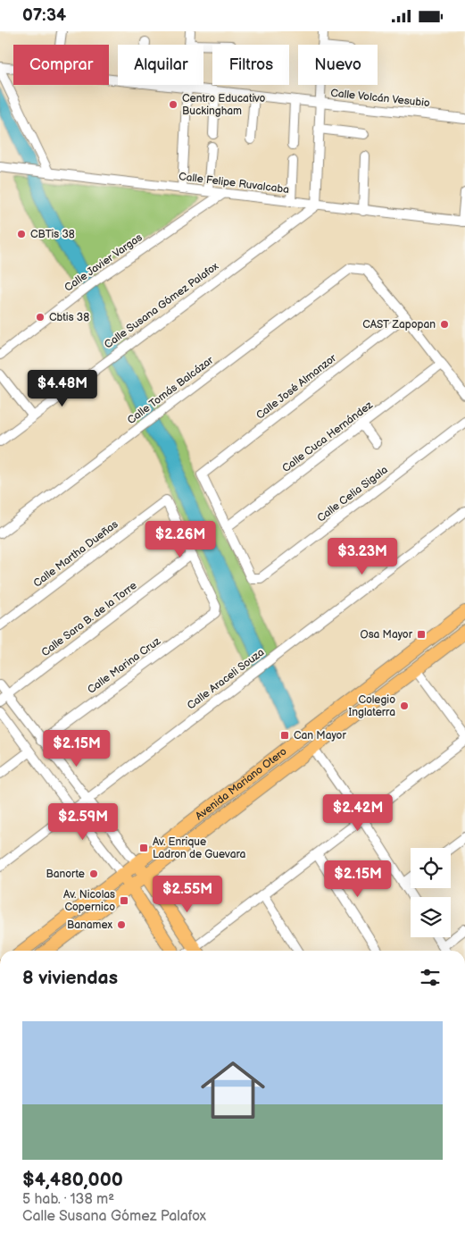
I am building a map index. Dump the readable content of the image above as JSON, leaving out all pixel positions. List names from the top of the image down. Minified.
{"streets":{"main road":["Avenida Mariano Otero"],"street":["Calle Volcán Vesubio","Calle Felipe Ruvalcaba","Calle Javier Vargas","Calle Susana Gómez Palafox","Calle José Almanzor","Calle Tomás Balcázar","Calle Cuca Hernández","Calle Celia Sigala","Calle Martha Dueñas","Calle Sara B. de la Torre","Calle Marina Cruz","Calle Araceli Souza"]},"crossings":[["Calle Felipe Ruvalcaba","Calle Javier Vargas"],["Calle Felipe Ruvalcaba","Calle Susana Gómez Palafox"],["Calle José Almanzor","Calle Tomás Balcázar"],["Calle José Almanzor","Calle Cuca Hernández"],["Calle José Almanzor","Calle Celia Sigala"],["Calle Cuca Hernández","Calle Celia Sigala"],["Calle Martha Dueñas","Calle Sara B. de la Torre"],["Calle Martha Dueñas","Calle Marina Cruz"],["Calle Sara B. de la Torre","Calle Marina Cruz"]],"places":{"other":["Centro Educativo Buckingham","CBTis 38","Cbtis 38","CAST Zapopan","Colegio Inglaterra","Banorte","Banamex"],"transit":["Osa Mayor","Can Mayor","Av. Enrique Ladron de Guevara","Av. Nicolas Copernico"]},"page":{"status":"07:34","chip":["Comprar","Alquilar","Filtros","Nuevo"],"price":["$4.48M","$2.26M","$3.23M","$2.15M","$2.42M","$2.59M","$2.15M","$2.55M"],"heading":"8 viviendas","list":[{"name":"$4,480,000","note":"5 hab. · 138 m² · Calle Susana Gómez Palafox"}]}}
